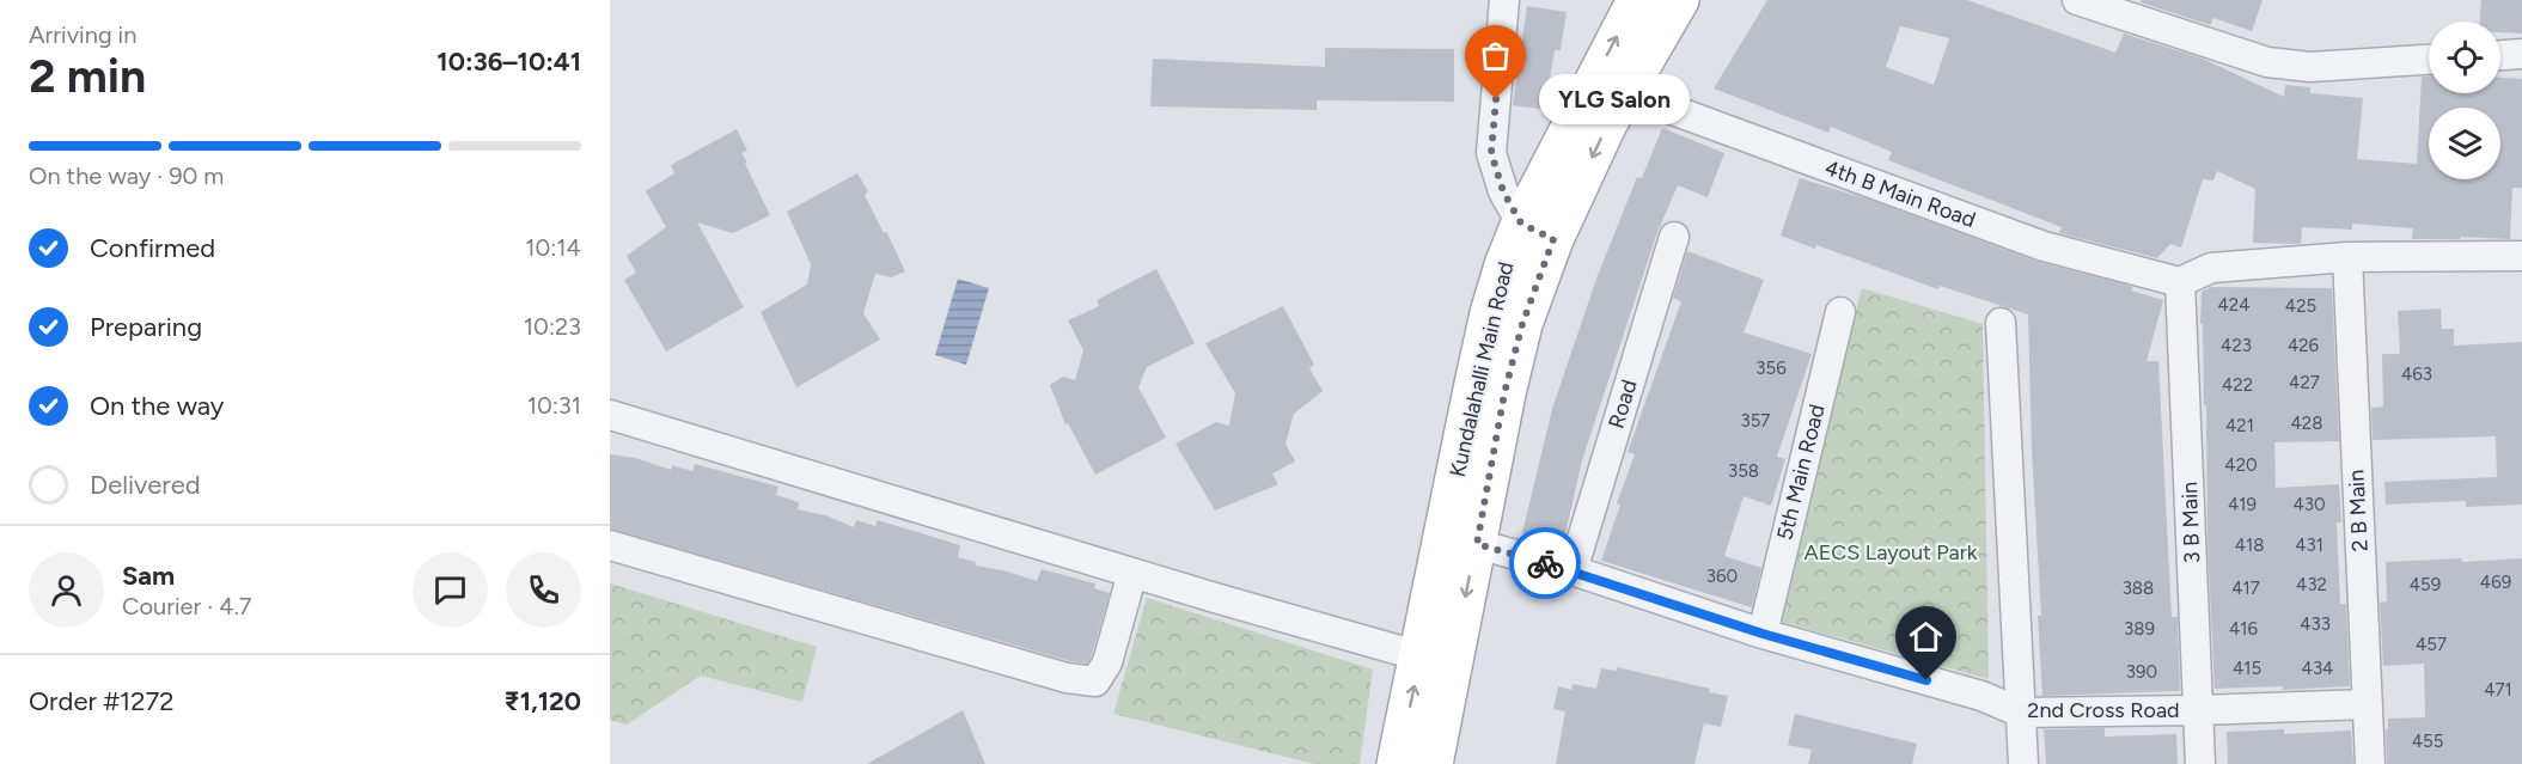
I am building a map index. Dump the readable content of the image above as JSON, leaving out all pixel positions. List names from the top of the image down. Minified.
{"streets":{"main road":["Kundalahalli Main Road"],"street":["4th B Main Road","Road","5th Main Road","2 B Main","3 B Main","2nd Cross Road"]},"crossings":[["4th B Main Road","Kundalahalli Main Road"],["4th B Main Road","3 B Main"],["Kundalahalli Main Road","2nd Cross Road"],["Road","2nd Cross Road"],["5th Main Road","2nd Cross Road"],["2 B Main","2nd Cross Road"],["3 B Main","2nd Cross Road"]],"parks":["AECS Layout Park"],"places":["YLG Salon"],"house_numbers":["424","425","423","426","356","463","427","422","357","428","421","420","358","419","430","418","431","360","469","432","459","388","417","433","389","416","457","415","434","390","471","455"],"page":{"heading":["2 min","Arriving in","10:36–10:41"],"panel":["Sam","Courier · 4.7","Order #1272","₹1,120"],"bubble":"YLG Salon","bar":"On the way · 90 m","list":[["Confirmed","10:14"],["Preparing","10:23"],["On the way","10:31"],"Delivered"]}}
